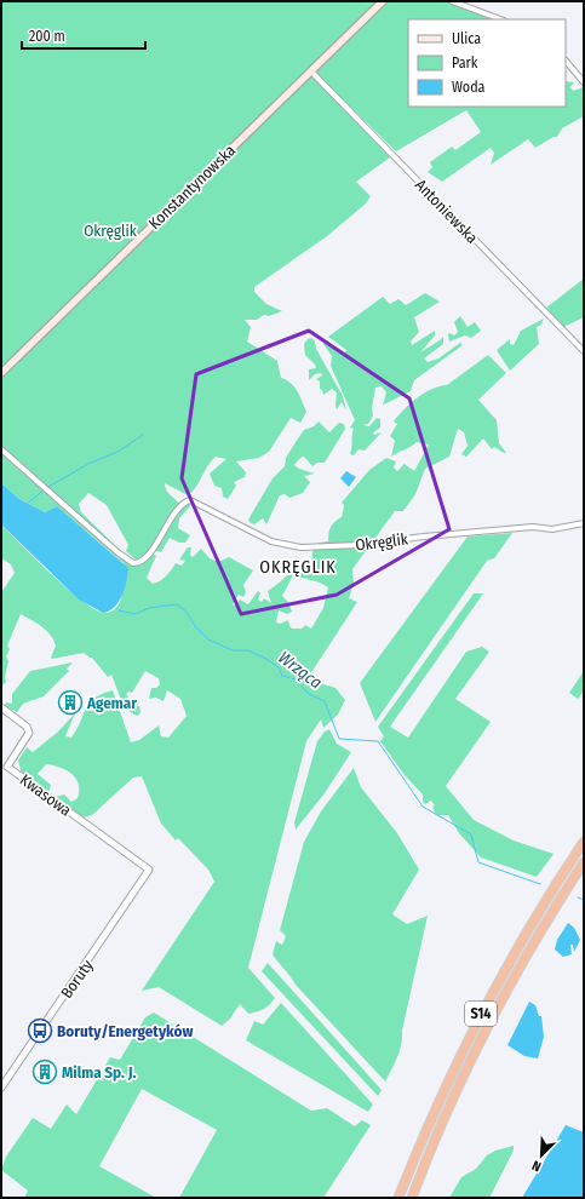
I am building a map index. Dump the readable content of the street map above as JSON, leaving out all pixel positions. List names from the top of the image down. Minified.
{"streets":{"highway":["S14"],"main road":["Konstantynowska"],"street":["Antoniewska","Okręglik","Kwasowa","Boruty"]},"crossings":[["Konstantynowska","Antoniewska"],["Kwasowa","Boruty"]],"districts":["OKRĘGLIK"],"water":["Wrząca"],"parks":["Okręglik"],"places":{"building":["Agemar","Milma Sp. J."],"bus stop":["Boruty/Energetyków"]},"legend":["Ulica","Park","Woda"],"scale_bar":"200 m","north":"bottom left"}
